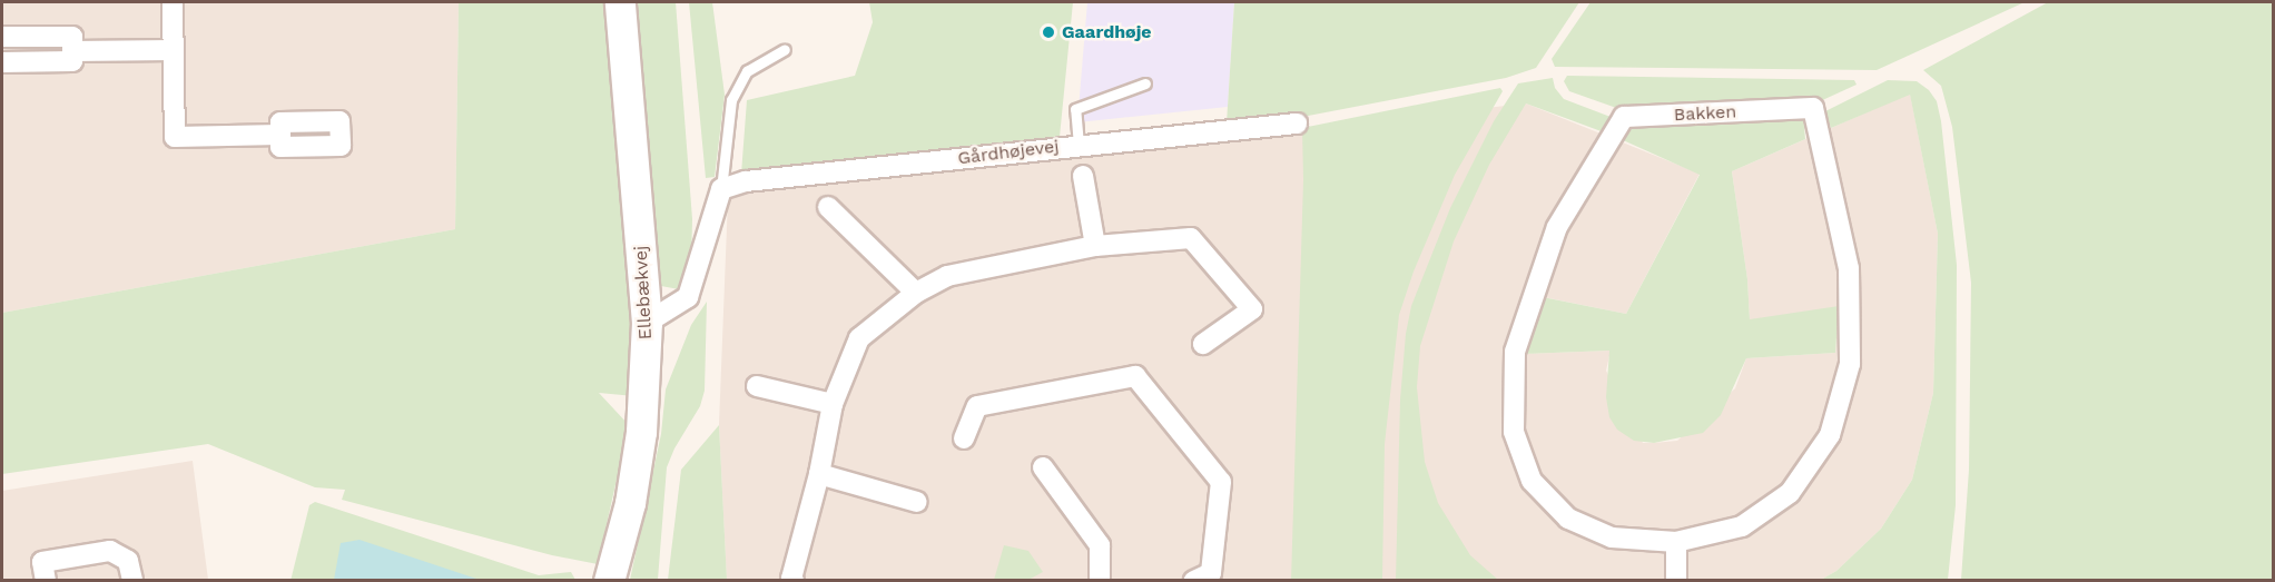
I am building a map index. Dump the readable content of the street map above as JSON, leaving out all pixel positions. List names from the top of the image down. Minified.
{"streets":{"street":["Bakken","Gårdhøjevej","Ellebækvej"]},"places":["Gaardhøje"]}
